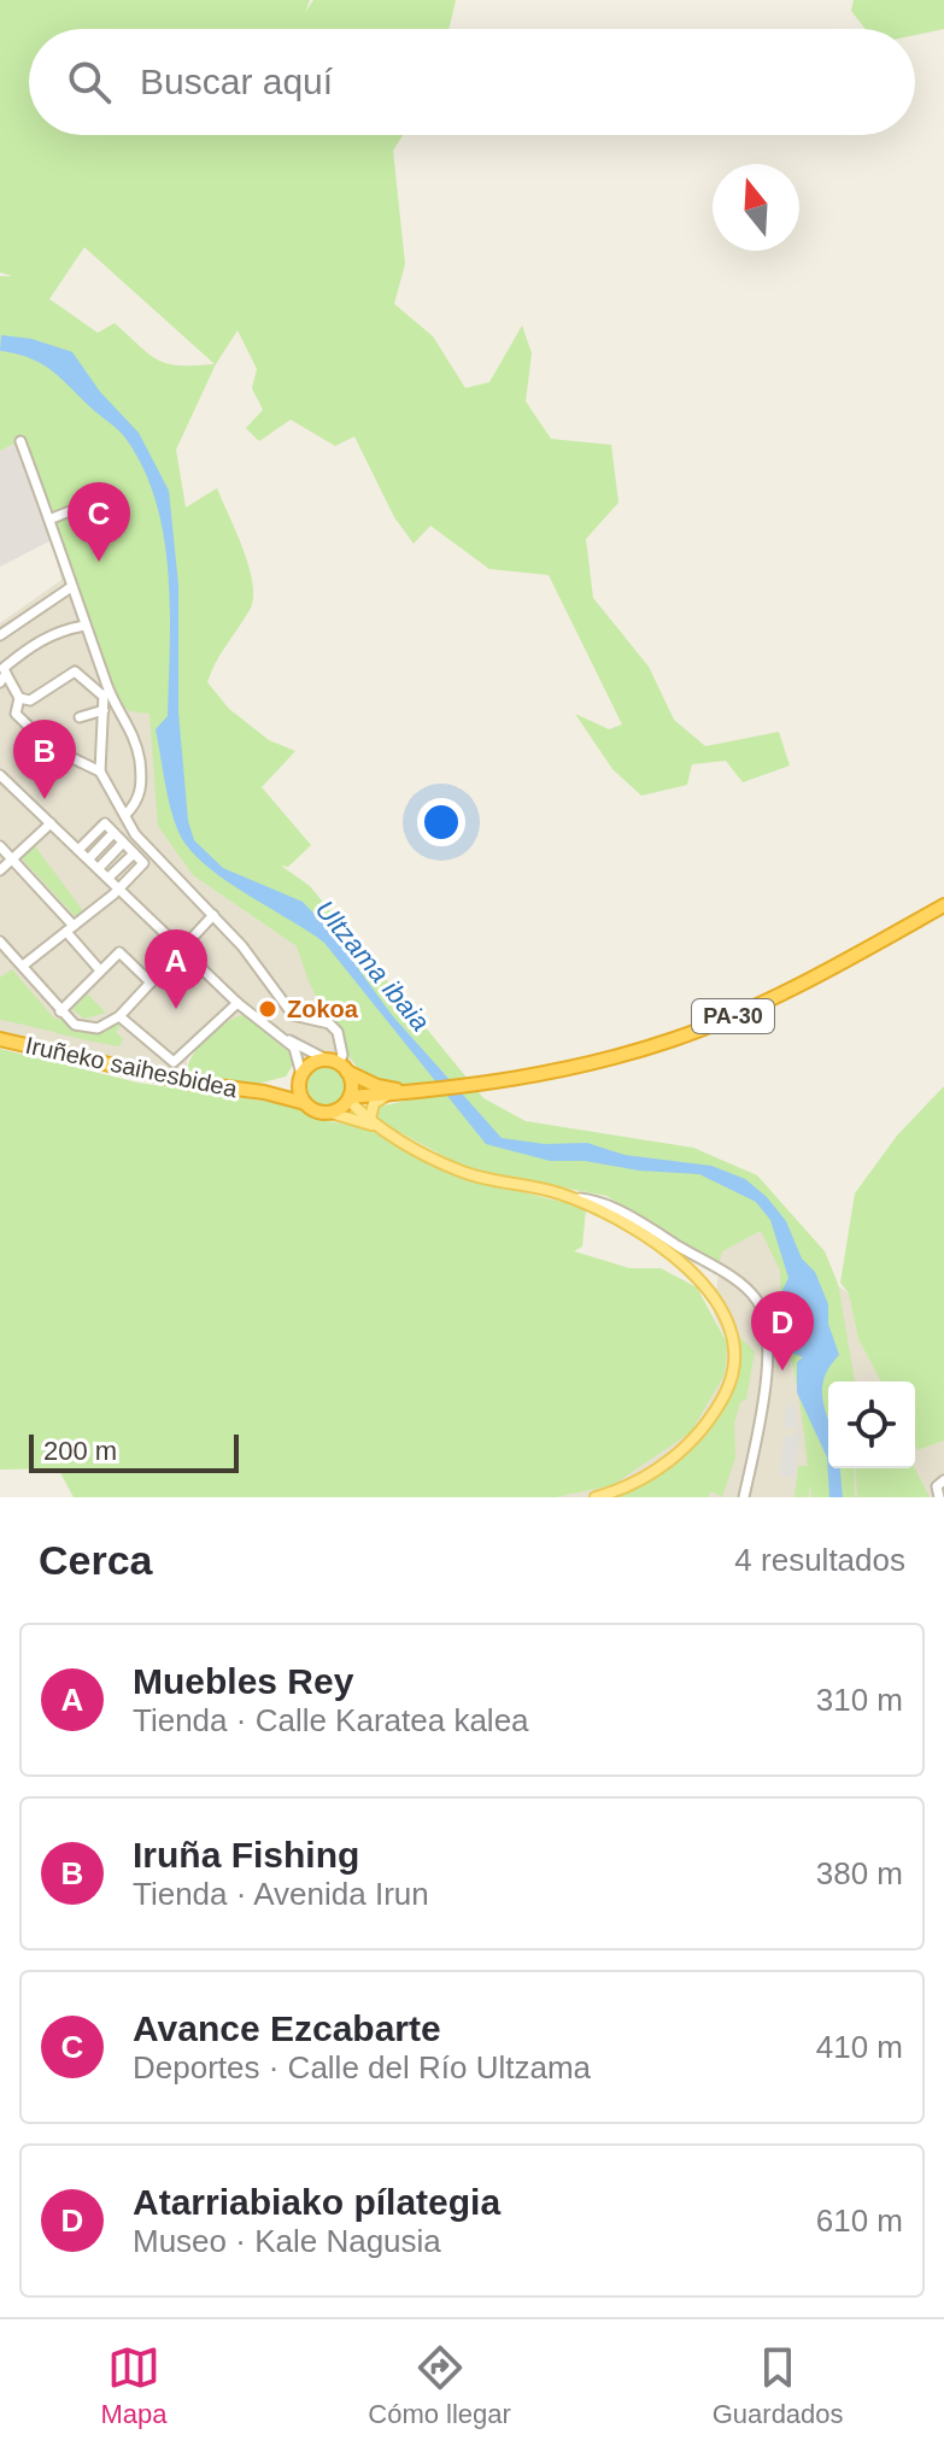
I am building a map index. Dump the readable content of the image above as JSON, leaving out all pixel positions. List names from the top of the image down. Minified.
{"streets":{"highway":["PA-30","Iruñeko saihesbidea"]},"crossings":[["PA-30","Iruñeko saihesbidea"]],"water":["Ultzama ibaia"],"places":["Zokoa"],"scale_bar":"200 m","north":"top","page":{"search":"Buscar aquí","pins":["C","B","A","D"],"scale":"200 m","heading":["Cerca","4 resultados"],"list":[{"mark":"A","name":"Muebles Rey","note":"Tienda · Calle Karatea kalea","value":"310 m"},{"mark":"B","name":"Iruña Fishing","note":"Tienda · Avenida Irun","value":"380 m"},{"mark":"C","name":"Avance Ezcabarte","note":"Deportes · Calle del Río Ultzama","value":"410 m"},{"mark":"D","name":"Atarriabiako pílategia","note":"Museo · Kale Nagusia","value":"610 m"}],"nav":["Mapa","Cómo llegar","Guardados"]}}
